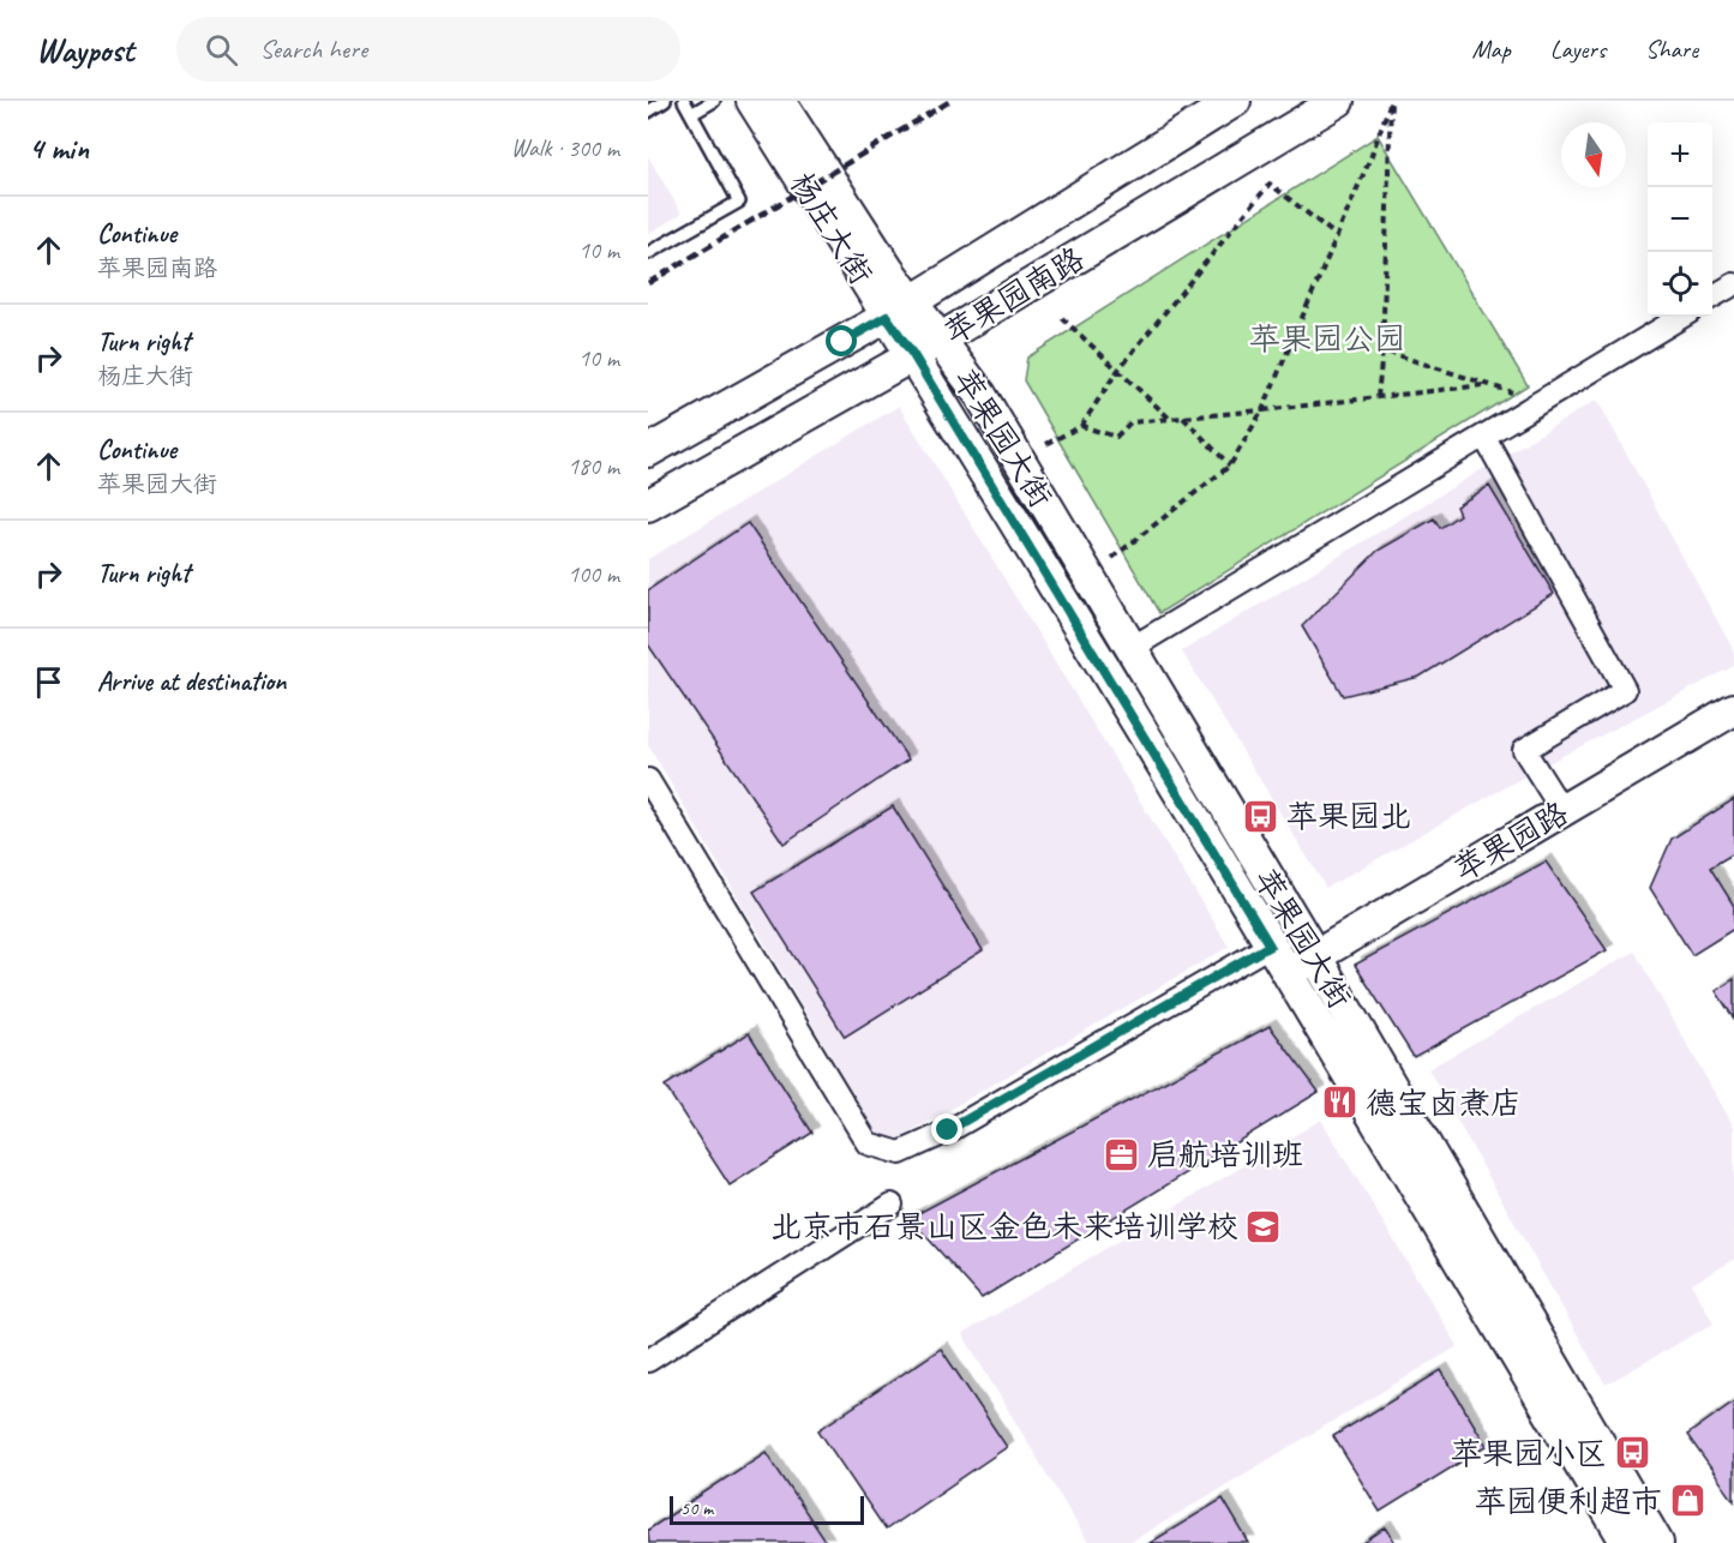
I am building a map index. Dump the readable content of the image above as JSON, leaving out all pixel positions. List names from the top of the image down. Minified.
{"streets":{"main road":["杨庄大街","苹果园南路","苹果园大街","苹果园路"]},"crossings":[["杨庄大街","苹果园南路"],["杨庄大街","苹果园大街"],["苹果园南路","苹果园大街"],["苹果园大街","苹果园路"]],"parks":["苹果园公园"],"places":{"bus stop":["苹果园北","苹果园小区"],"restaurant":["德宝卤煮店"],"office":["启航培训班"],"school or university":["北京市石景山区金色未来培训学校"],"shop":["苹园便利超市"]},"scale_bar":"50 m","north":"bottom","page":{"header":"Waypost","search":"Search here","nav":["Map","Layers","Share"],"heading":["4 min","Walk · 300 m"],"map_buttons":["+","−"],"list":[["Continue","苹果园南路","10 m"],["Turn right","杨庄大街","10 m"],["Continue","苹果园大街","180 m"],["Turn right","100 m"],"Arrive at destination"],"scale":"50 m"}}
